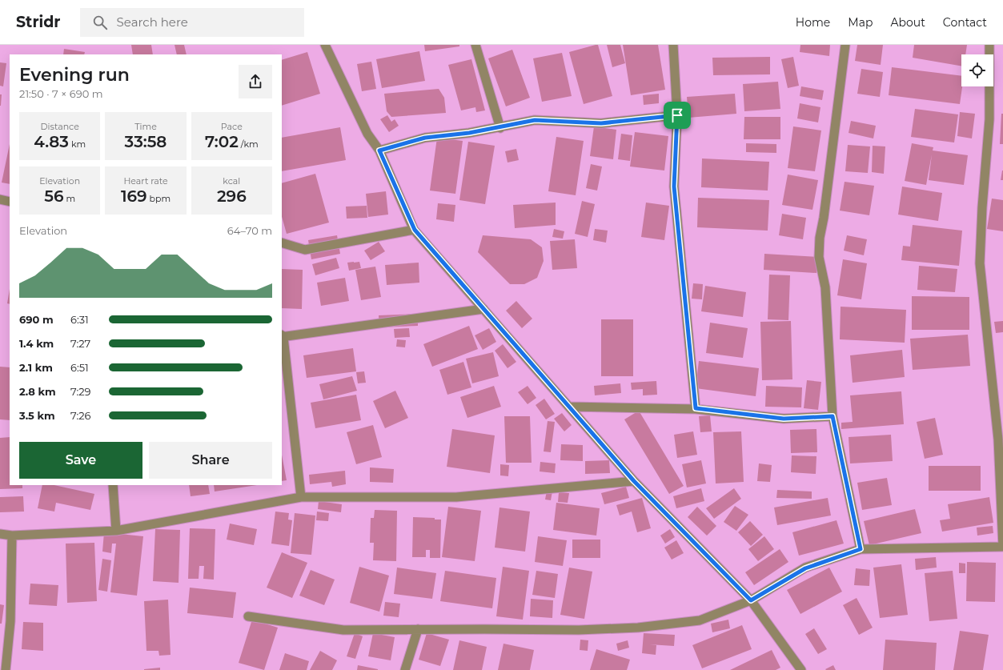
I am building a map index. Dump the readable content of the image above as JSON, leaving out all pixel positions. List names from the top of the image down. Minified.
{"page":{"header":"Stridr","search":"Search here","nav":["Home","Map","About","Contact"],"heading":["Evening run","21:50 · 7 × 690 m"],"stats":[["Distance","4.83 km"],["Time","33:58"],["Pace","7:02 /km"],["Elevation","56 m"],["Heart rate","169 bpm"],["kcal","296"]],"chart":["Elevation","64–70 m"],"list":[{"name":"690 m","note":"6:31"},{"name":"1.4 km","note":"7:27"},{"name":"2.1 km","note":"6:51"},{"name":"2.8 km","note":"7:29"},{"name":"3.5 km","note":"7:26"}],"buttons":["Save","Share"]}}
